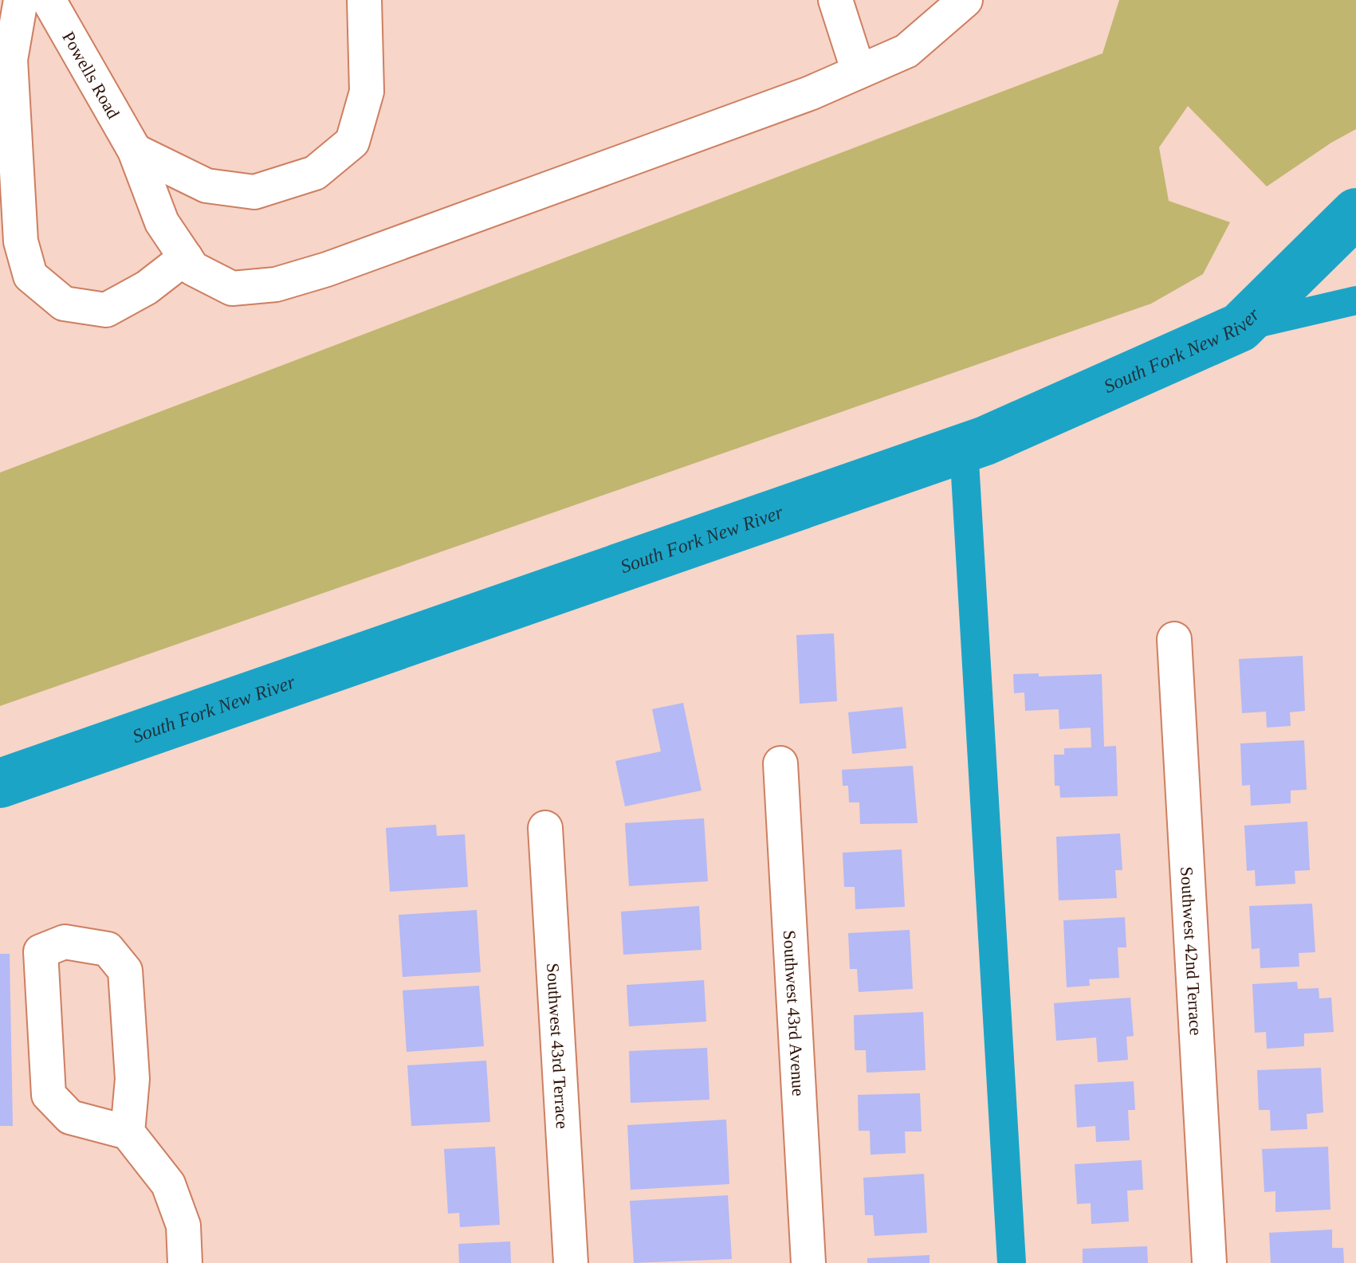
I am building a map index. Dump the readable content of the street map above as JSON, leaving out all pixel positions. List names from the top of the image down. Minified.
{"streets":{"street":["Powells Road","Southwest 42nd Terrace","Southwest 43rd Avenue","Southwest 43rd Terrace"]},"water":["South Fork New River"]}
